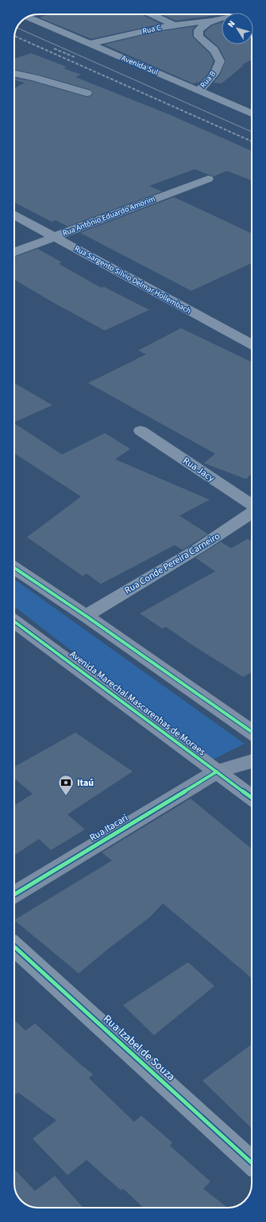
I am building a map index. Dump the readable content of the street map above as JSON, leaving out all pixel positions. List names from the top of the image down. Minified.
{"streets":{"highway":["Avenida Marechal Mascarenhas de Moraes"],"main road":["Rua Itacari"],"street":["Rua C","Avenida Sul","Rua B","Rua Antônio Eduardo Amorim","Rua Sargento Sílvio Delmar Hollembach","Rua Jacy","Rua Conde Pereira Carneiro","Rua Izabel de Souza"]},"crossings":[["Rua C","Avenida Sul"],["Avenida Sul","Rua B"],["Rua Antônio Eduardo Amorim","Rua Sargento Sílvio Delmar Hollembach"],["Avenida Marechal Mascarenhas de Moraes","Rua Itacari"]],"places":{"bank":["Itaú"]},"north":"top left"}
